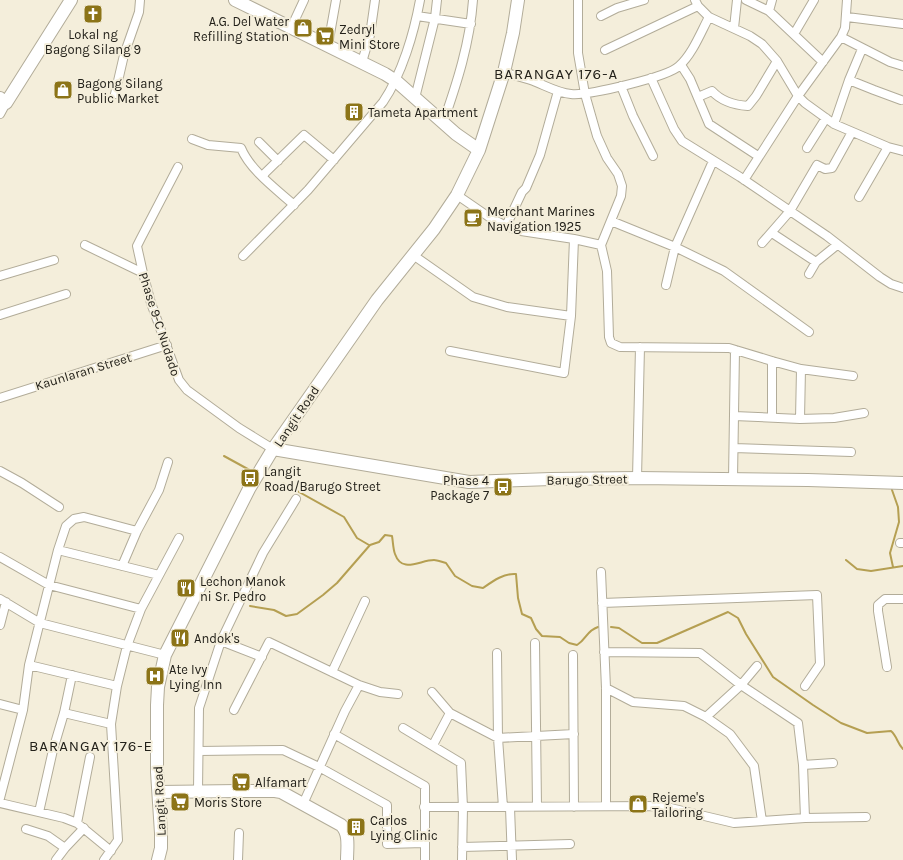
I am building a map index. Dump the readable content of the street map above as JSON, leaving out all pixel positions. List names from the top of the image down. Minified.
{"streets":{"main road":["Langit Road","Barugo Street"],"street":["Phase 9-C Nudado","Kaunlaran Street"]},"crossings":[["Phase 9-C Nudado","Kaunlaran Street"],["Phase 9-C Nudado","Langit Road"],["Phase 9-C Nudado","Barugo Street"],["Langit Road","Barugo Street"]],"districts":["BARANGAY 176-A","BARANGAY 176-E"],"places":{"church":["Lokal ng Bagong Silang 9"],"shop":["A.G. Del Water Refilling Station","Bagong Silang Public Market","Rejeme's Tailoring"],"supermarket":["Zedryl Mini Store","Alfamart","Moris Store"],"building":["Tameta Apartment","Carlos Lying Clinic"],"cafe":["Merchant Marines Navigation 1925"],"bus stop":["Langit Road/Barugo Street","Phase 4 Package 7"],"restaurant":["Lechon Manok ni Sr. Pedro","Andok's"],"hospital":["Ate Ivy Lying Inn"]}}
